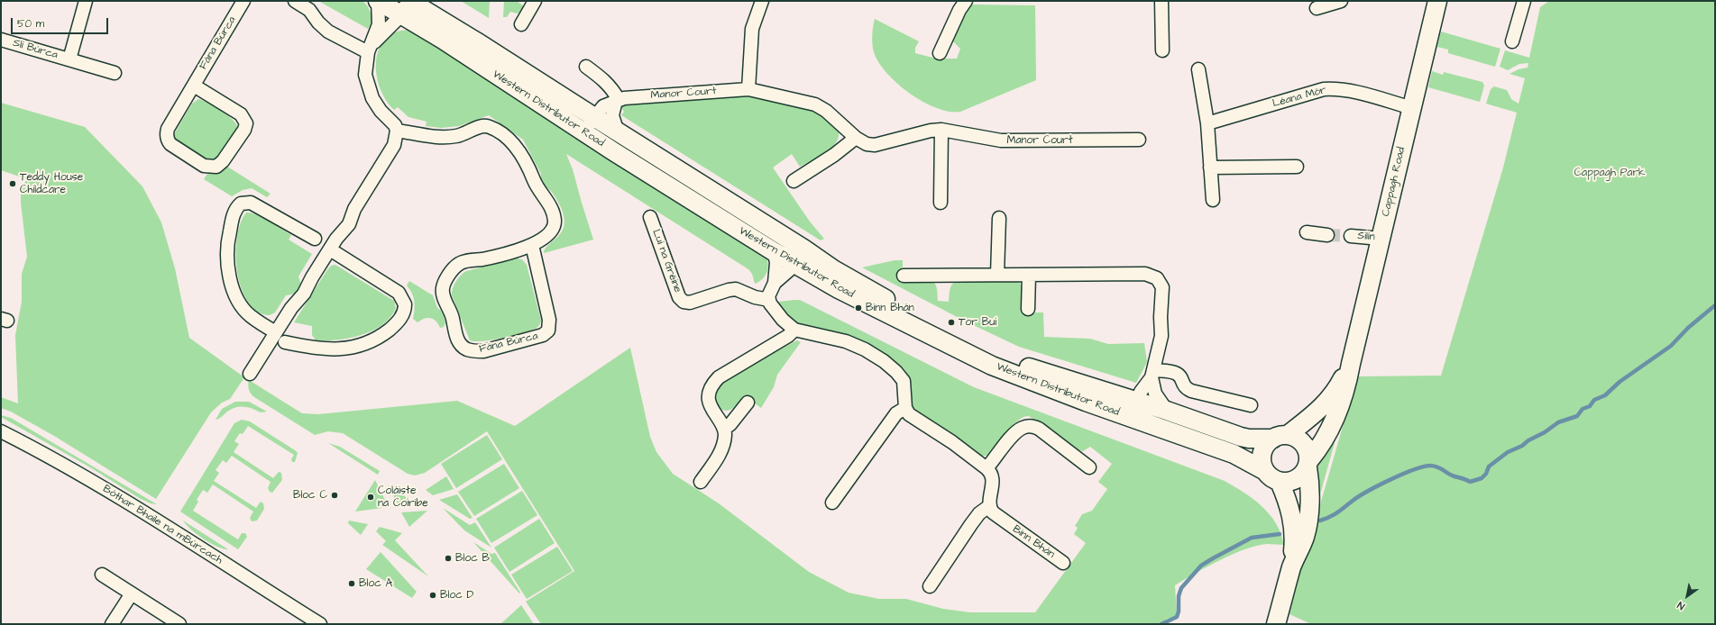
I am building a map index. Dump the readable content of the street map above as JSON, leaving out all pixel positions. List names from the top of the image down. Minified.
{"streets":{"street":["Fána Búrca","Slí Búrca","Manor Court","Léana Mór","Western Distributor Road","Cappagh Road","Silín","Luí na Gréine","Bóthar Bhaile na mBúrcach","Binn Bhán"]},"crossings":[["Manor Court","Western Distributor Road"],["Léana Mór","Cappagh Road"],["Western Distributor Road","Cappagh Road"],["Cappagh Road","Silín"]],"parks":["Cappagh Park"],"places":["Teddy House Childcare","Binn Bhán","Tor Buí","Bloc C","Coláiste na Coiribe","Bloc B","Bloc A","Bloc D"],"scale_bar":"50 m","north":"bottom left"}
